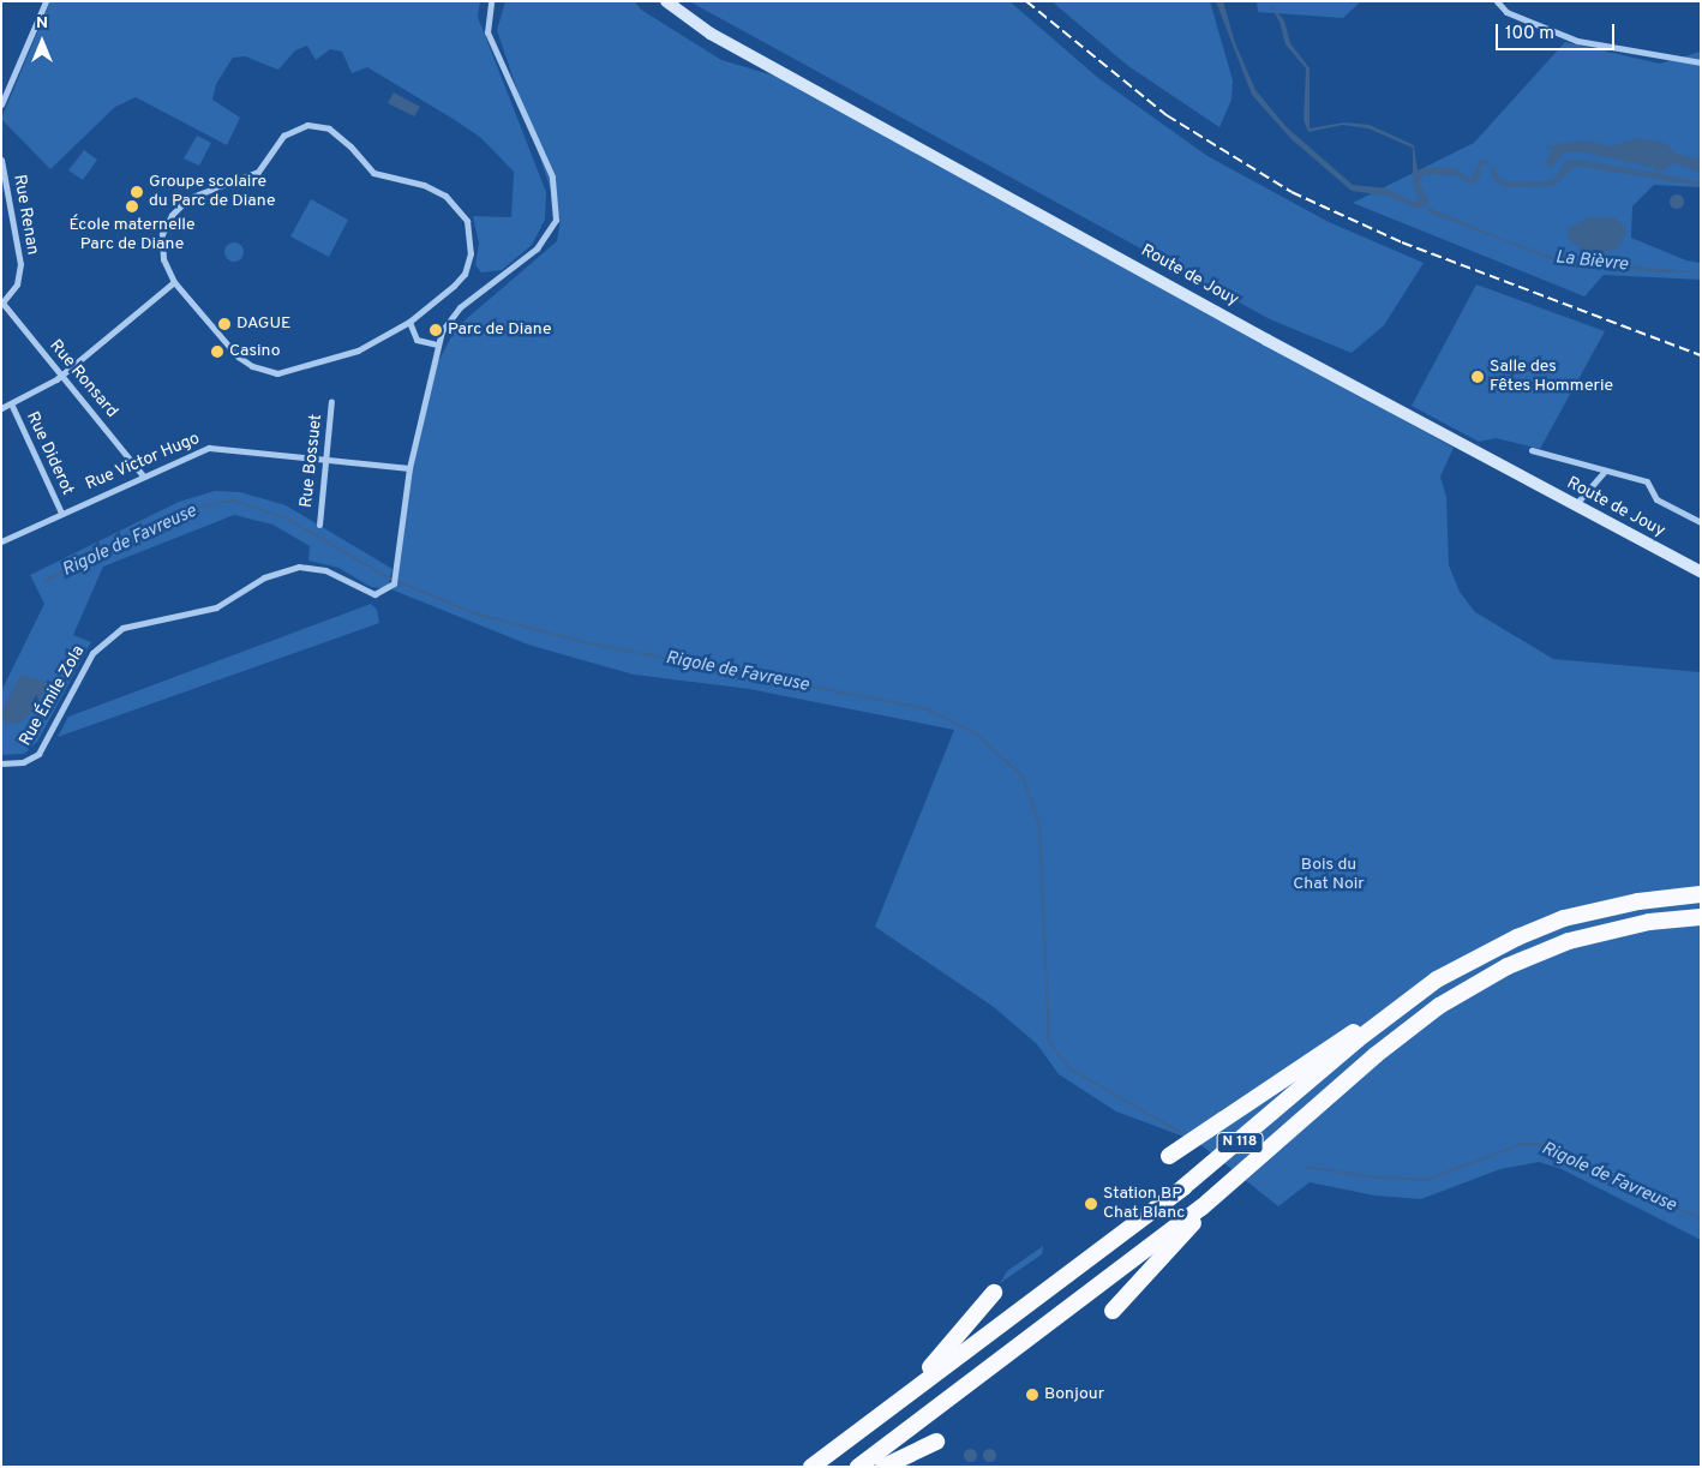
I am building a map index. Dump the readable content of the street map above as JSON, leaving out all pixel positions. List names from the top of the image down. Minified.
{"streets":{"highway":["N 118"],"main road":["Route de Jouy"],"street":["Rue Renan","Rue Ronsard","Rue Diderot","Rue Bossuet","Rue Victor Hugo","Rue Émile Zola"]},"crossings":[["Rue Renan","Rue Ronsard"],["Rue Ronsard","Rue Victor Hugo"],["Rue Diderot","Rue Victor Hugo"],["Rue Bossuet","Rue Victor Hugo"],["Rue Victor Hugo","Rue Émile Zola"]],"water":["La Bièvre","Rigole de Favreuse"],"parks":["Bois du Chat Noir"],"places":["Groupe scolaire du Parc de Diane","École maternelle Parc de Diane","DAGUE","Parc de Diane","Casino","Salle des Fêtes Hommerie","Station BP Chat Blanc","Bonjour"],"scale_bar":"100 m","north":"top"}
